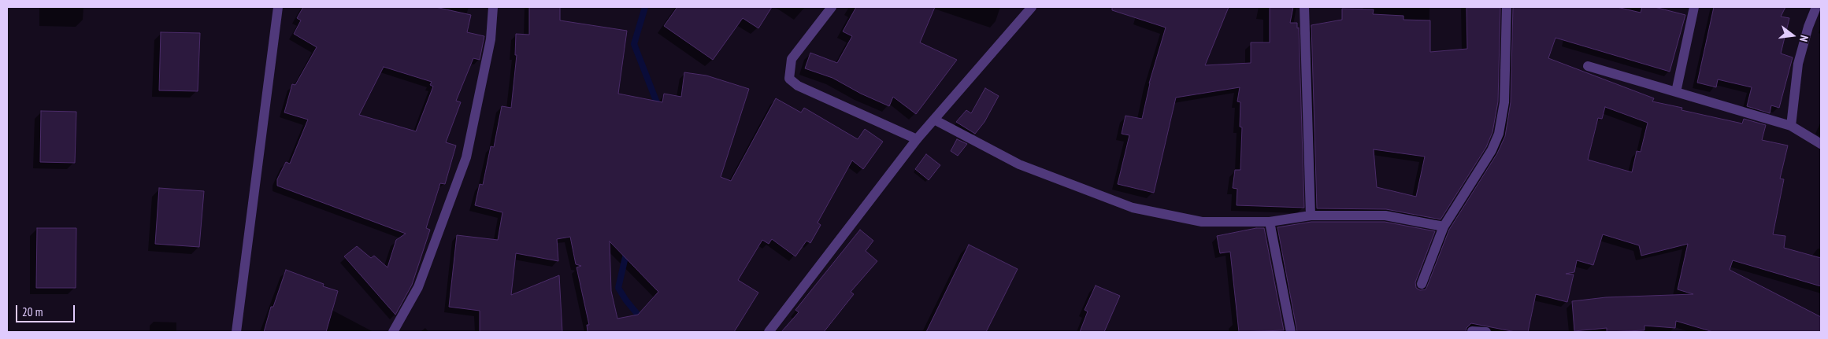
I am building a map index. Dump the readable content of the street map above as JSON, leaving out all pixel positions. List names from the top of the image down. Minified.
{"scale_bar":"20 m","north":"right"}
